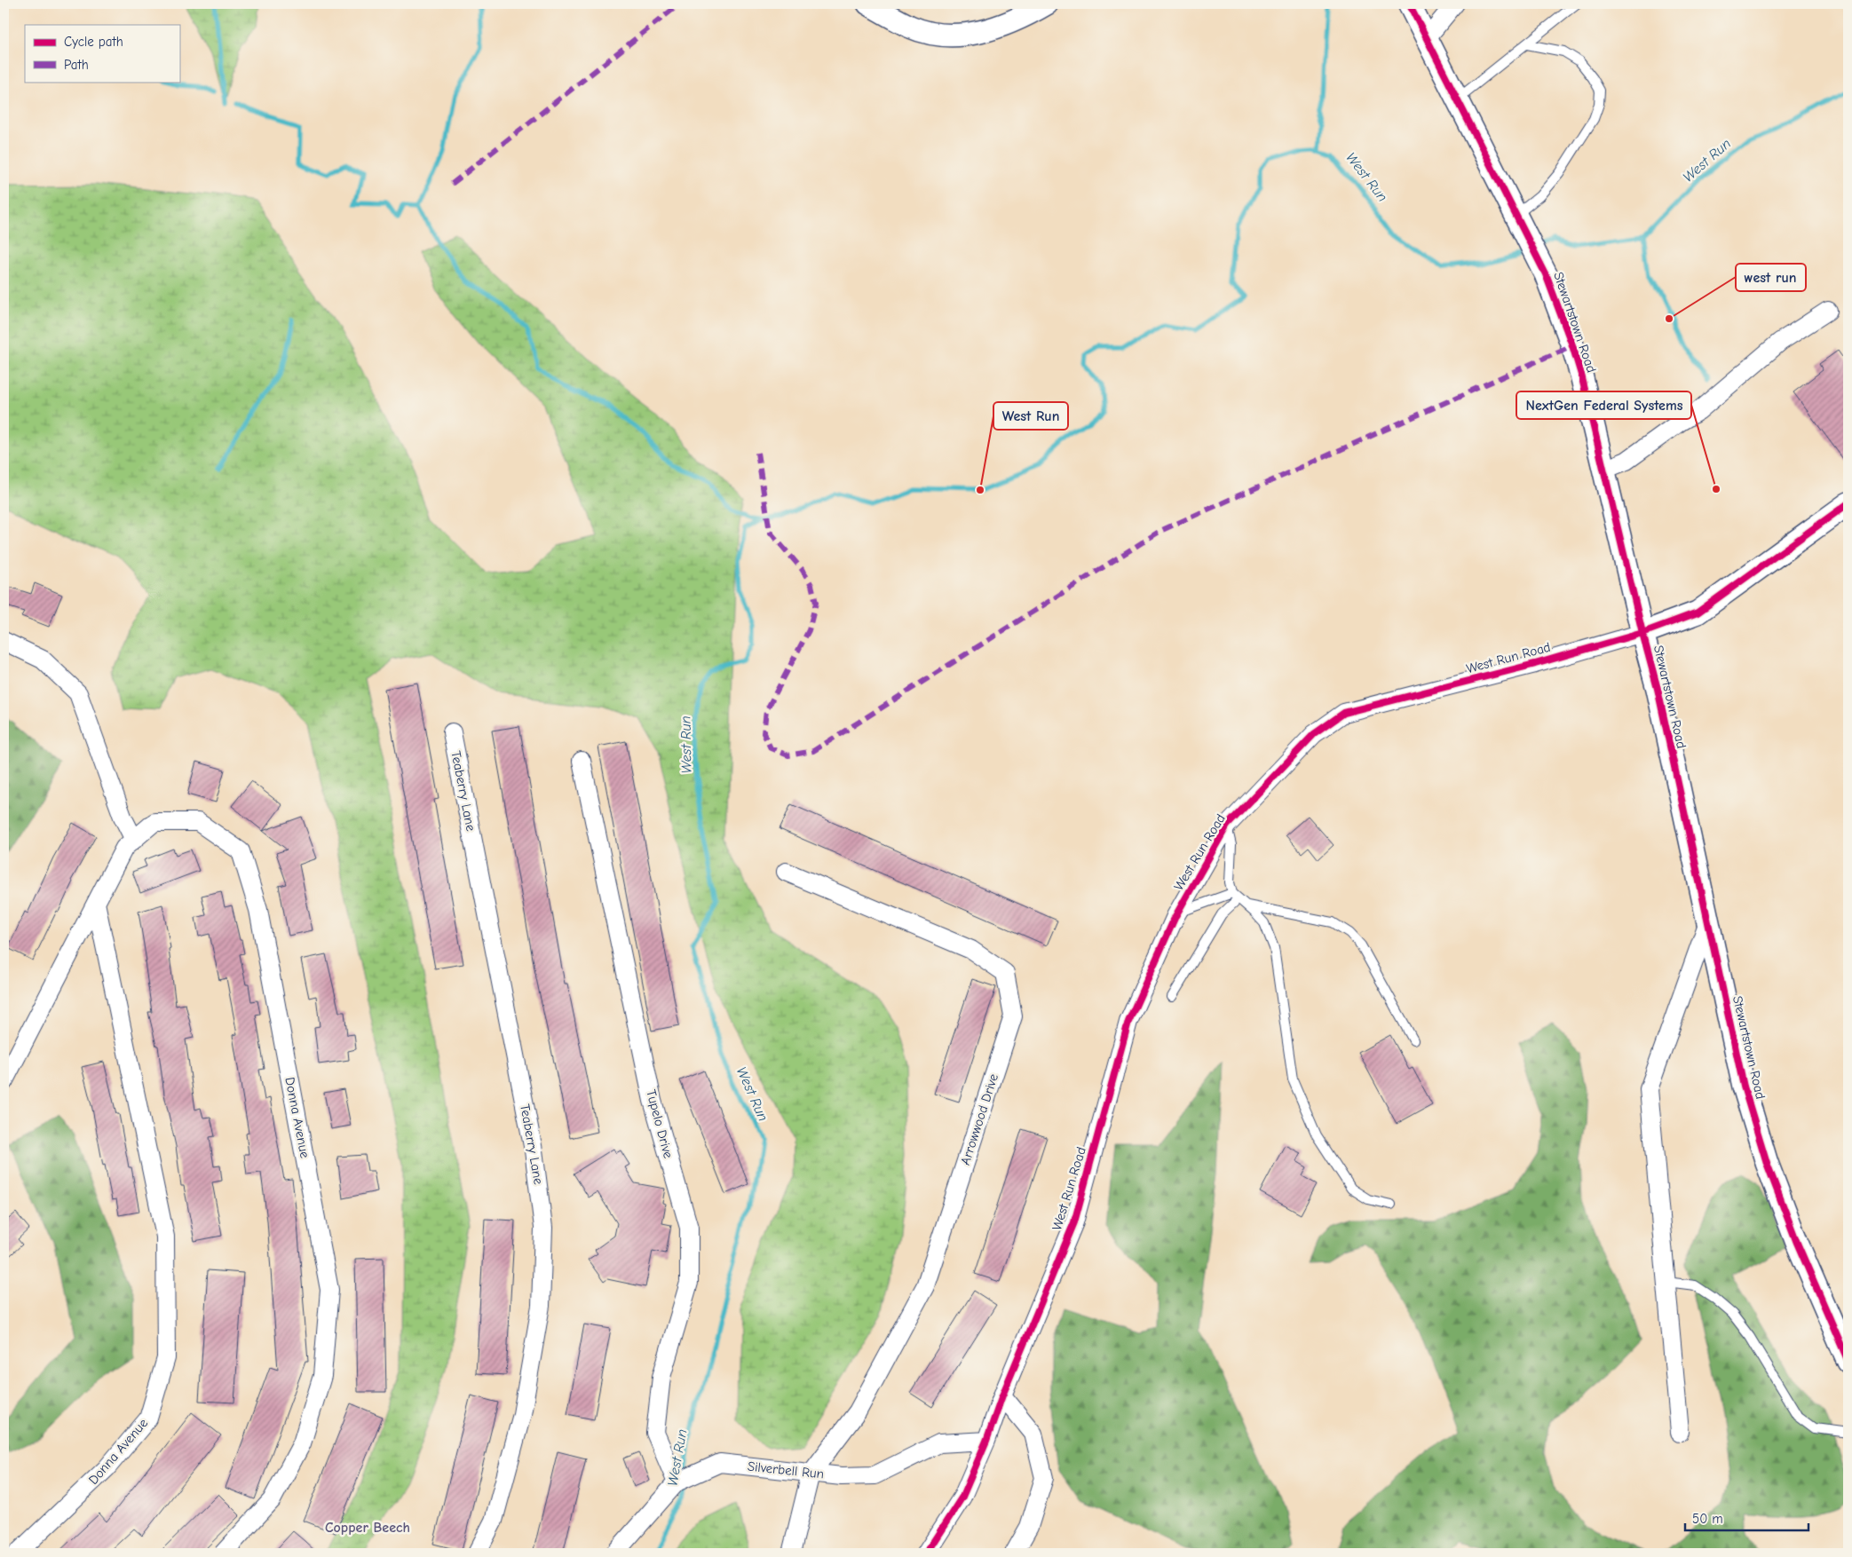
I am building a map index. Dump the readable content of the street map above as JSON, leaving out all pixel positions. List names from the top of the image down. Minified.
{"streets":{"street":["Stewartstown Road","West Run Road","Teaberry Lane","Donna Avenue","Arrowwood Drive","Tupelo Drive","Silverbell Run"]},"crossings":[["Stewartstown Road","West Run Road"],["West Run Road","Silverbell Run"],["Arrowwood Drive","Silverbell Run"],["Tupelo Drive","Silverbell Run"]],"districts":["Copper Beech"],"water":["West Run"],"places":["west run","NextGen Federal Systems","West Run"],"legend":["Cycle path","Path"],"scale_bar":"50 m"}
